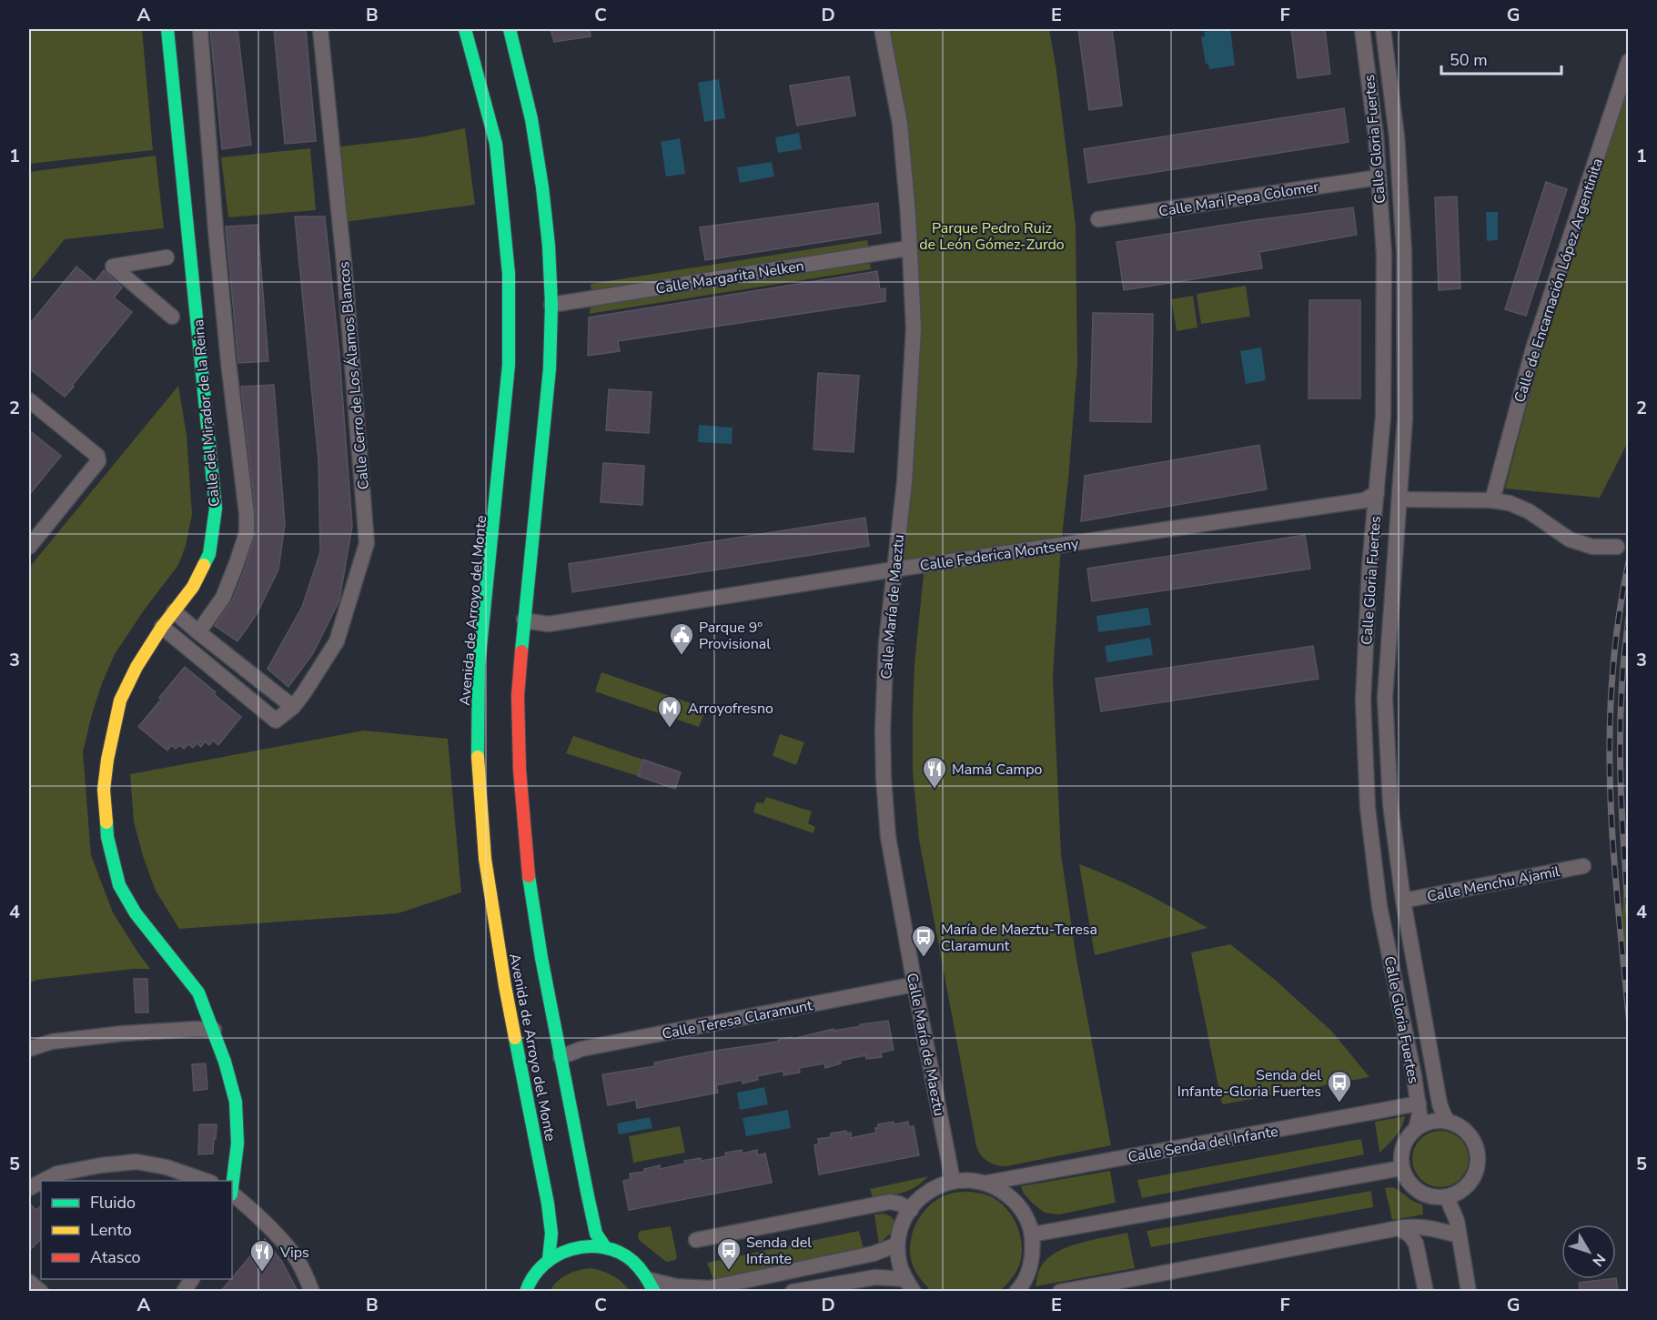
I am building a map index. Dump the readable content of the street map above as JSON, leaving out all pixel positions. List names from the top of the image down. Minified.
{"streets":{"street":["Calle Gloria Fuertes","Calle Mari Pepa Colomer","Calle Margarita Nelken","Calle de Encarnación López Argentinita","Calle Cerro de Los Álamos Blancos","Calle del Mirador de la Reina","Calle Federica Montseny","Calle María de Maeztu","Avenida de Arroyo del Monte","Calle Menchu Ajamil","Calle Teresa Claramunt","Calle Senda del Infante"]},"crossings":[["Calle Gloria Fuertes","Calle Mari Pepa Colomer"],["Calle Gloria Fuertes","Calle Federica Montseny"],["Calle Gloria Fuertes","Calle Menchu Ajamil"],["Calle Gloria Fuertes","Calle Senda del Infante"],["Calle Margarita Nelken","Calle María de Maeztu"],["Calle Margarita Nelken","Avenida de Arroyo del Monte"],["Calle Cerro de Los Álamos Blancos","Calle del Mirador de la Reina"],["Calle Federica Montseny","Calle María de Maeztu"],["Calle Federica Montseny","Avenida de Arroyo del Monte"],["Calle María de Maeztu","Calle Teresa Claramunt"],["Avenida de Arroyo del Monte","Calle Teresa Claramunt"]],"parks":["Parque Pedro Ruiz de León Gómez-Zurdo"],"places":{"public building":["Parque 9º Provisional"],"metro station":["Arroyofresno"],"restaurant":["Mamá Campo","Vips"],"bus stop":["María de Maeztu-Teresa Claramunt","Senda del Infante-Gloria Fuertes","Senda del Infante"]},"legend":["Fluido","Lento","Atasco"],"scale_bar":"50 m","north":"bottom right","grid":{"columns":["A","B","C","D","E","F","G"],"rows":["1","2","3","4","5"]}}
